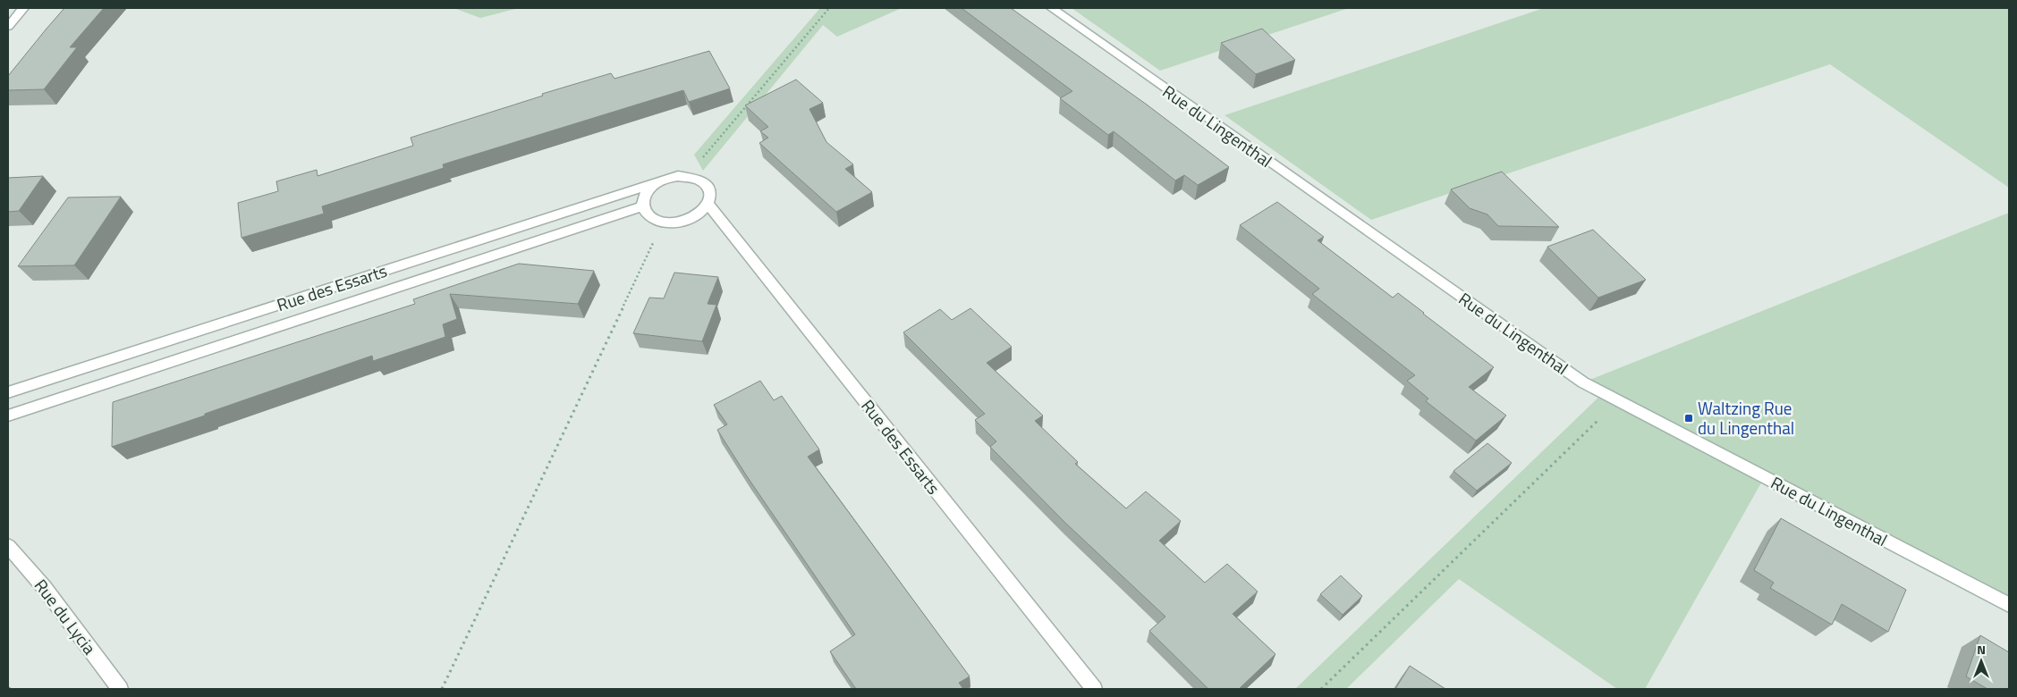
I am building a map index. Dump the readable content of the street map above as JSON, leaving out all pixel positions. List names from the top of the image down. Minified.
{"streets":{"street":["Rue du Lingenthal","Rue des Essarts","Rue du Lycia"]},"places":{"transit":["Waltzing Rue du Lingenthal"]},"north":"top"}
